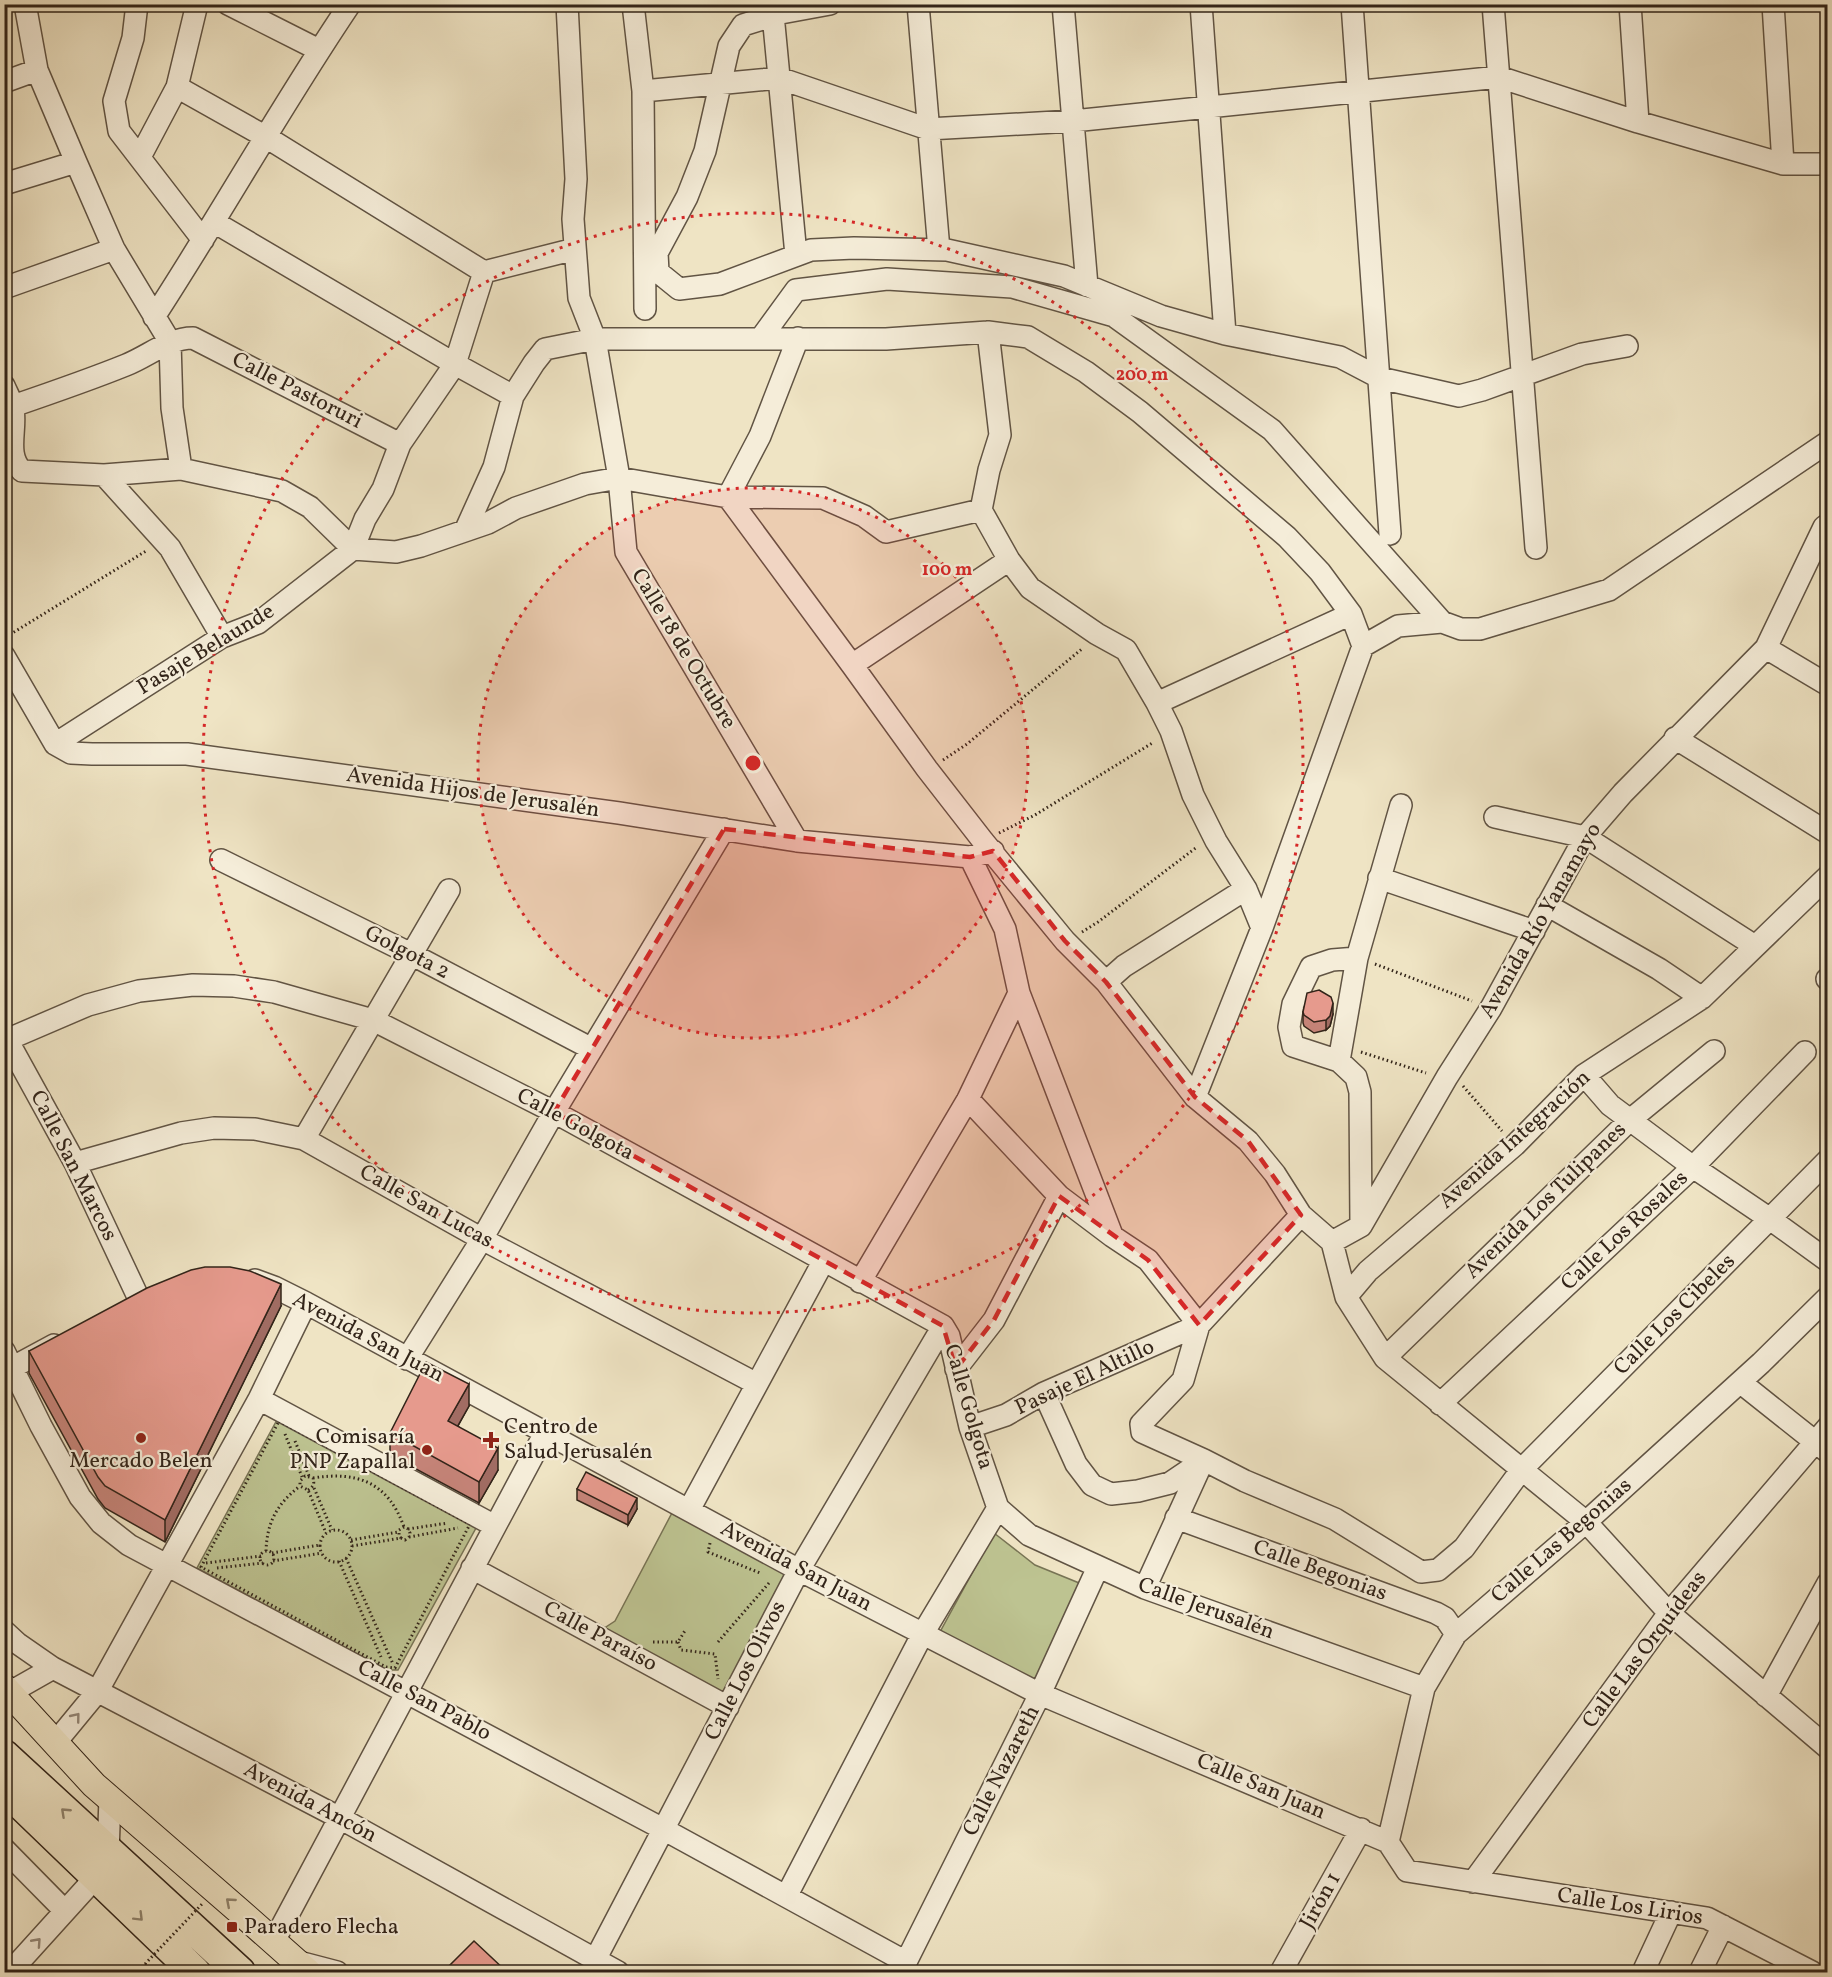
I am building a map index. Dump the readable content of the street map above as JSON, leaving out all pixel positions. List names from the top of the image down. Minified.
{"streets":{"street":["Calle Pastoruri","Calle 18 de Octubre","Pasaje Belaunde","Avenida Hijos de Jerusalén","Avenida Río Yanamayo","Golgota 2","Calle Golgota","Avenida Integración","Calle San Marcos","Avenida Los Tulipanes","Calle San Lucas","Calle Los Rosales","Calle Los Cibeles","Avenida San Juan","Pasaje El Altillo","Calle Las Begonias","Calle Begonias","Calle Jerusalén","Calle Paraíso","Calle Las Orquídeas","Calle Los Olivos","Calle San Pablo","Calle Nazareth","Calle San Juan","Avenida Ancón","Jirón 1","Calle Los Lirios"]},"crossings":[["Calle 18 de Octubre","Avenida Hijos de Jerusalén"],["Pasaje Belaunde","Avenida Hijos de Jerusalén"],["Calle Golgota","Calle San Marcos"],["Calle Golgota","Pasaje El Altillo"],["Calle Golgota","Calle Jerusalén"],["Calle Golgota","Calle Los Olivos"],["Calle San Marcos","Calle San Lucas"],["Calle Los Cibeles","Pasaje El Altillo"],["Avenida San Juan","Calle Los Olivos"],["Avenida San Juan","Calle Nazareth"],["Avenida San Juan","Calle San Juan"],["Calle Las Begonias","Calle Begonias"],["Calle Las Begonias","Calle Jerusalén"],["Calle Las Begonias","Calle San Juan"],["Calle Jerusalén","Calle Nazareth"],["Calle Paraíso","Calle Los Olivos"],["Calle Las Orquídeas","Calle Los Lirios"],["Calle Los Olivos","Calle San Pablo"],["Calle Los Olivos","Avenida Ancón"],["Calle San Pablo","Calle Nazareth"],["Calle Nazareth","Calle San Juan"],["Calle San Juan","Jirón 1"]],"places":{"other":["Mercado Belen","Comisaría PNP Zapallal"],"health":["Centro de Salud Jerusalén"],"transit":["Paradero Flecha"]},"rings":["200 m","100 m"]}
